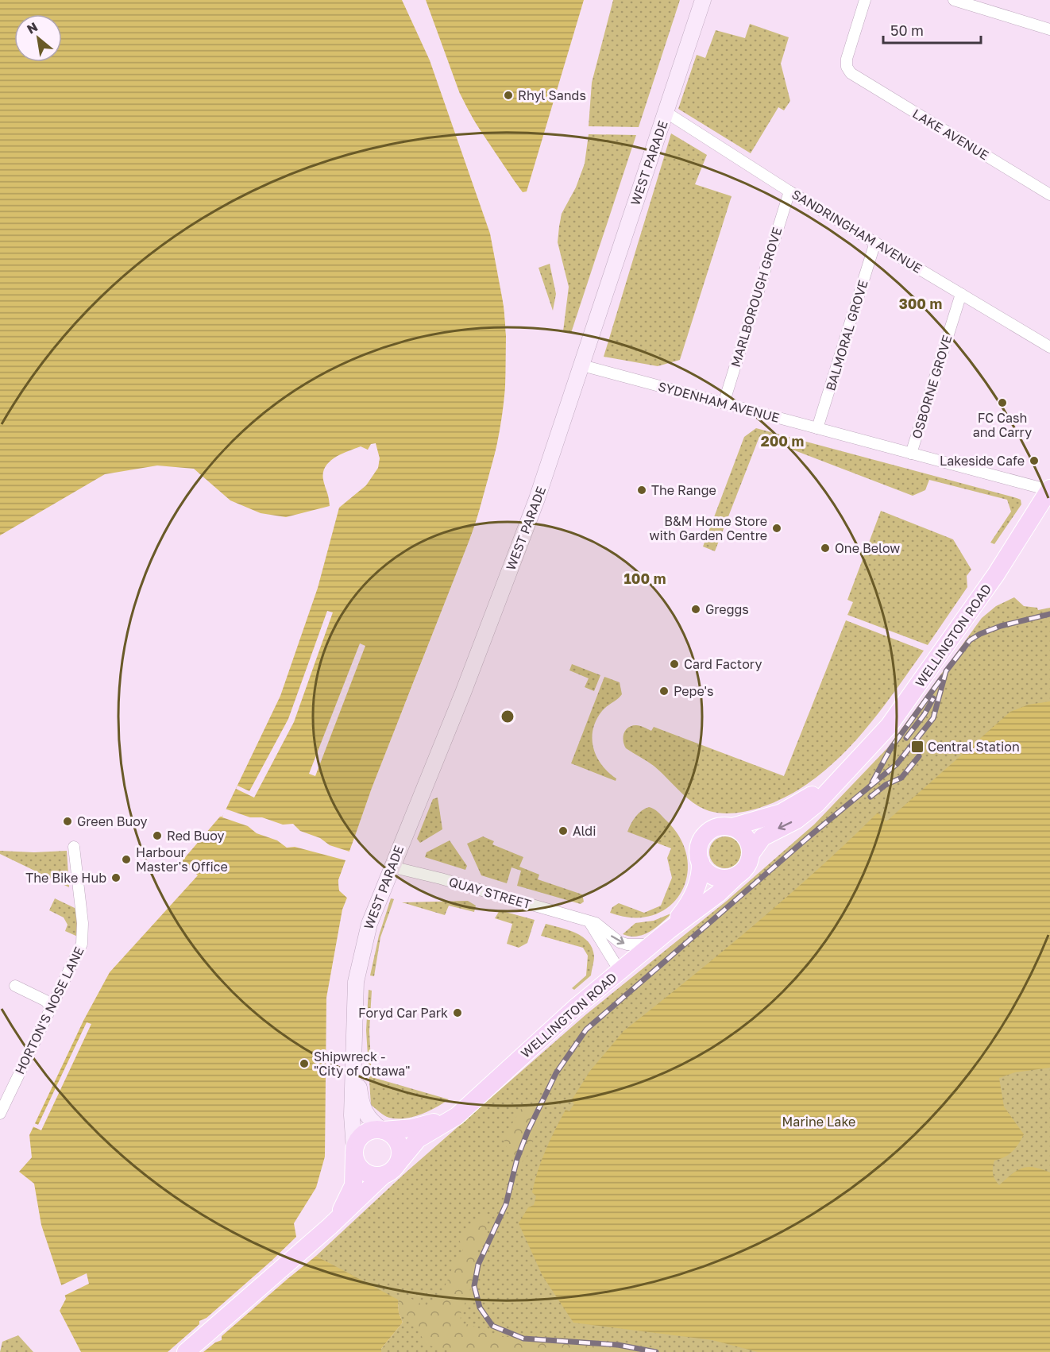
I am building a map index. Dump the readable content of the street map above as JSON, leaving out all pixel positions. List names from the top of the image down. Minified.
{"streets":{"main road":["WEST PARADE","WELLINGTON ROAD"],"street":["LAKE AVENUE","SANDRINGHAM AVENUE","MARLBOROUGH GROVE","BALMORAL GROVE","OSBORNE GROVE","SYDENHAM AVENUE","QUAY STREET","HORTON'S NOSE LANE"]},"crossings":[["WEST PARADE","SANDRINGHAM AVENUE"],["WEST PARADE","SYDENHAM AVENUE"],["WEST PARADE","QUAY STREET"],["SANDRINGHAM AVENUE","MARLBOROUGH GROVE"],["SANDRINGHAM AVENUE","BALMORAL GROVE"],["SANDRINGHAM AVENUE","OSBORNE GROVE"],["MARLBOROUGH GROVE","SYDENHAM AVENUE"],["BALMORAL GROVE","SYDENHAM AVENUE"],["OSBORNE GROVE","SYDENHAM AVENUE"],["SYDENHAM AVENUE","WELLINGTON ROAD"],["WELLINGTON ROAD","QUAY STREET"]],"parks":["Marine Lake"],"places":{"other":["Rhyl Sands","FC Cash and Carry","Lakeside Cafe","The Range","B&M Home Store with Garden Centre","One Below","Greggs","Card Factory","Pepe's","Green Buoy","Aldi","Red Buoy","Harbour Master's Office","The Bike Hub","Foryd Car Park","Shipwreck - \"City of Ottawa\""],"transit":["Central Station"]},"scale_bar":"50 m","north":"top left","rings":["300 m","200 m","100 m"]}
